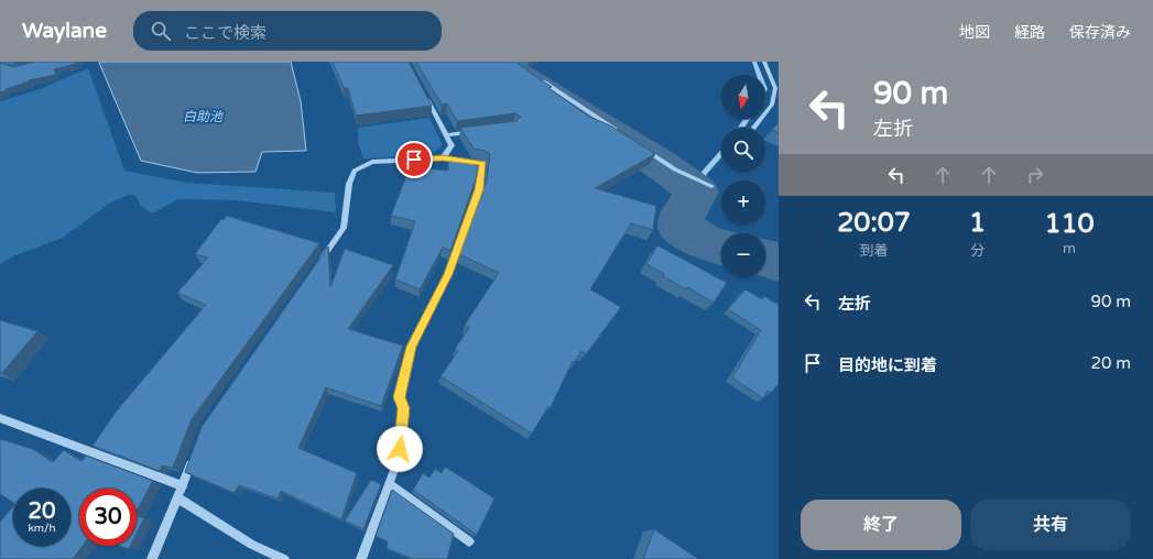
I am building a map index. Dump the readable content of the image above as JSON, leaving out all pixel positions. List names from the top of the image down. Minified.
{"water":["白助池"],"north":"bottom","page":{"header":"Waylane","search":"ここで検索","nav":["地図","経路","保存済み"],"turn":["90 m","左折"],"map_buttons":["+","−"],"eta":["20:07","到着","1","分","110","m"],"list":[{"name":"左折","value":"90 m"},{"name":"目的地に到着","value":"20 m"}],"speed":"20 km/h","limit":"30","buttons":["終了","共有"]}}
